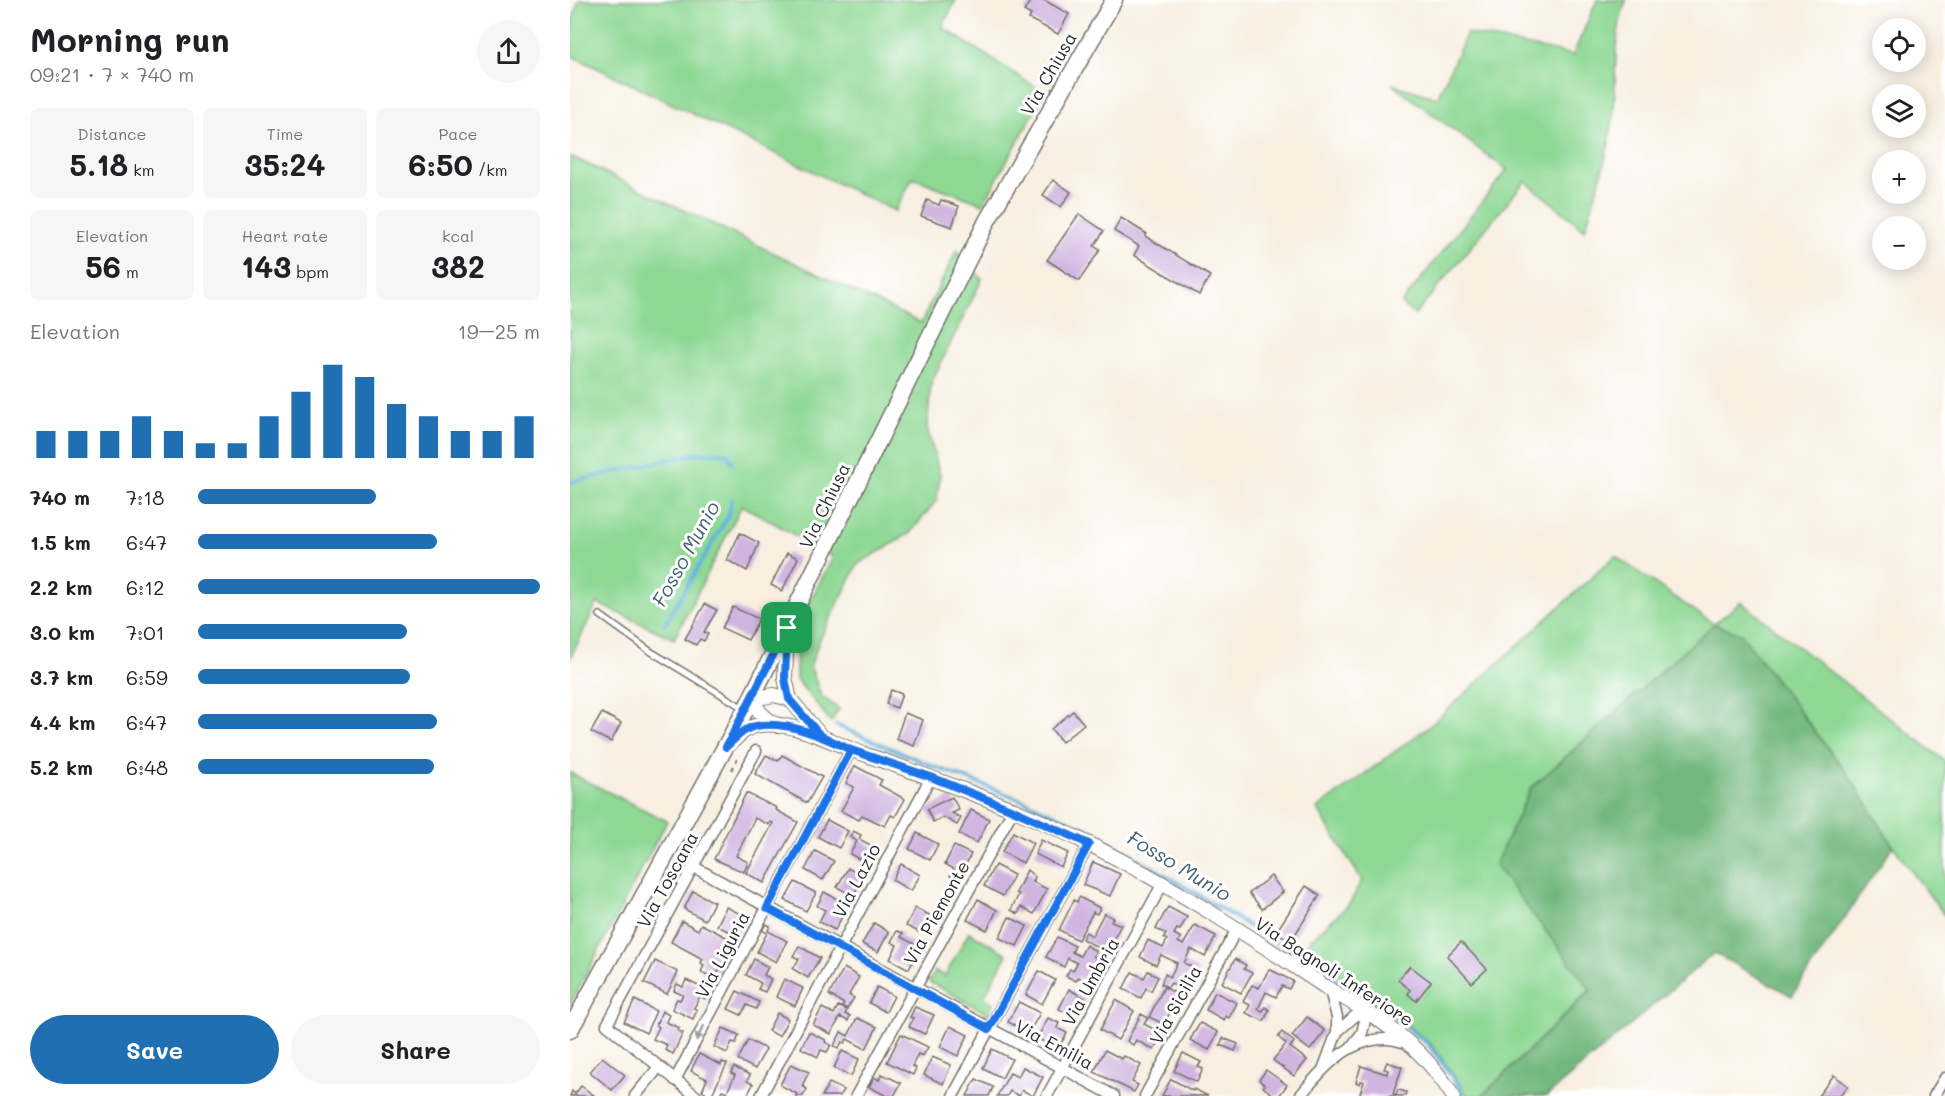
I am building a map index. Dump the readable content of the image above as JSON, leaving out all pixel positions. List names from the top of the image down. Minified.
{"streets":{"main road":["Via Chiusa"],"street":["Via Toscana","Via Lazio","Via Piemonte","Via Liguria","Via Bagnoli Inferiore","Via Umbria","Via Sicilia","Via Emilia"]},"crossings":[["Via Chiusa","Via Bagnoli Inferiore"],["Via Toscana","Via Emilia"],["Via Lazio","Via Bagnoli Inferiore"],["Via Lazio","Via Emilia"],["Via Piemonte","Via Bagnoli Inferiore"],["Via Piemonte","Via Emilia"],["Via Liguria","Via Bagnoli Inferiore"],["Via Liguria","Via Emilia"],["Via Bagnoli Inferiore","Via Umbria"],["Via Bagnoli Inferiore","Via Sicilia"],["Via Umbria","Via Emilia"]],"one_way":["Via Liguria"],"water":["Fosso Munio"],"page":{"heading":["Morning run","09:21 · 7 × 740 m"],"map_buttons":["+","−"],"stats":[["Distance","5.18 km"],["Time","35:24"],["Pace","6:50 /km"],["Elevation","56 m"],["Heart rate","143 bpm"],["kcal","382"]],"chart":["Elevation","19–25 m"],"list":[{"name":"740 m","note":"7:18"},{"name":"1.5 km","note":"6:47"},{"name":"2.2 km","note":"6:12"},{"name":"3.0 km","note":"7:01"},{"name":"3.7 km","note":"6:59"},{"name":"4.4 km","note":"6:47"},{"name":"5.2 km","note":"6:48"}],"buttons":["Save","Share"]}}
